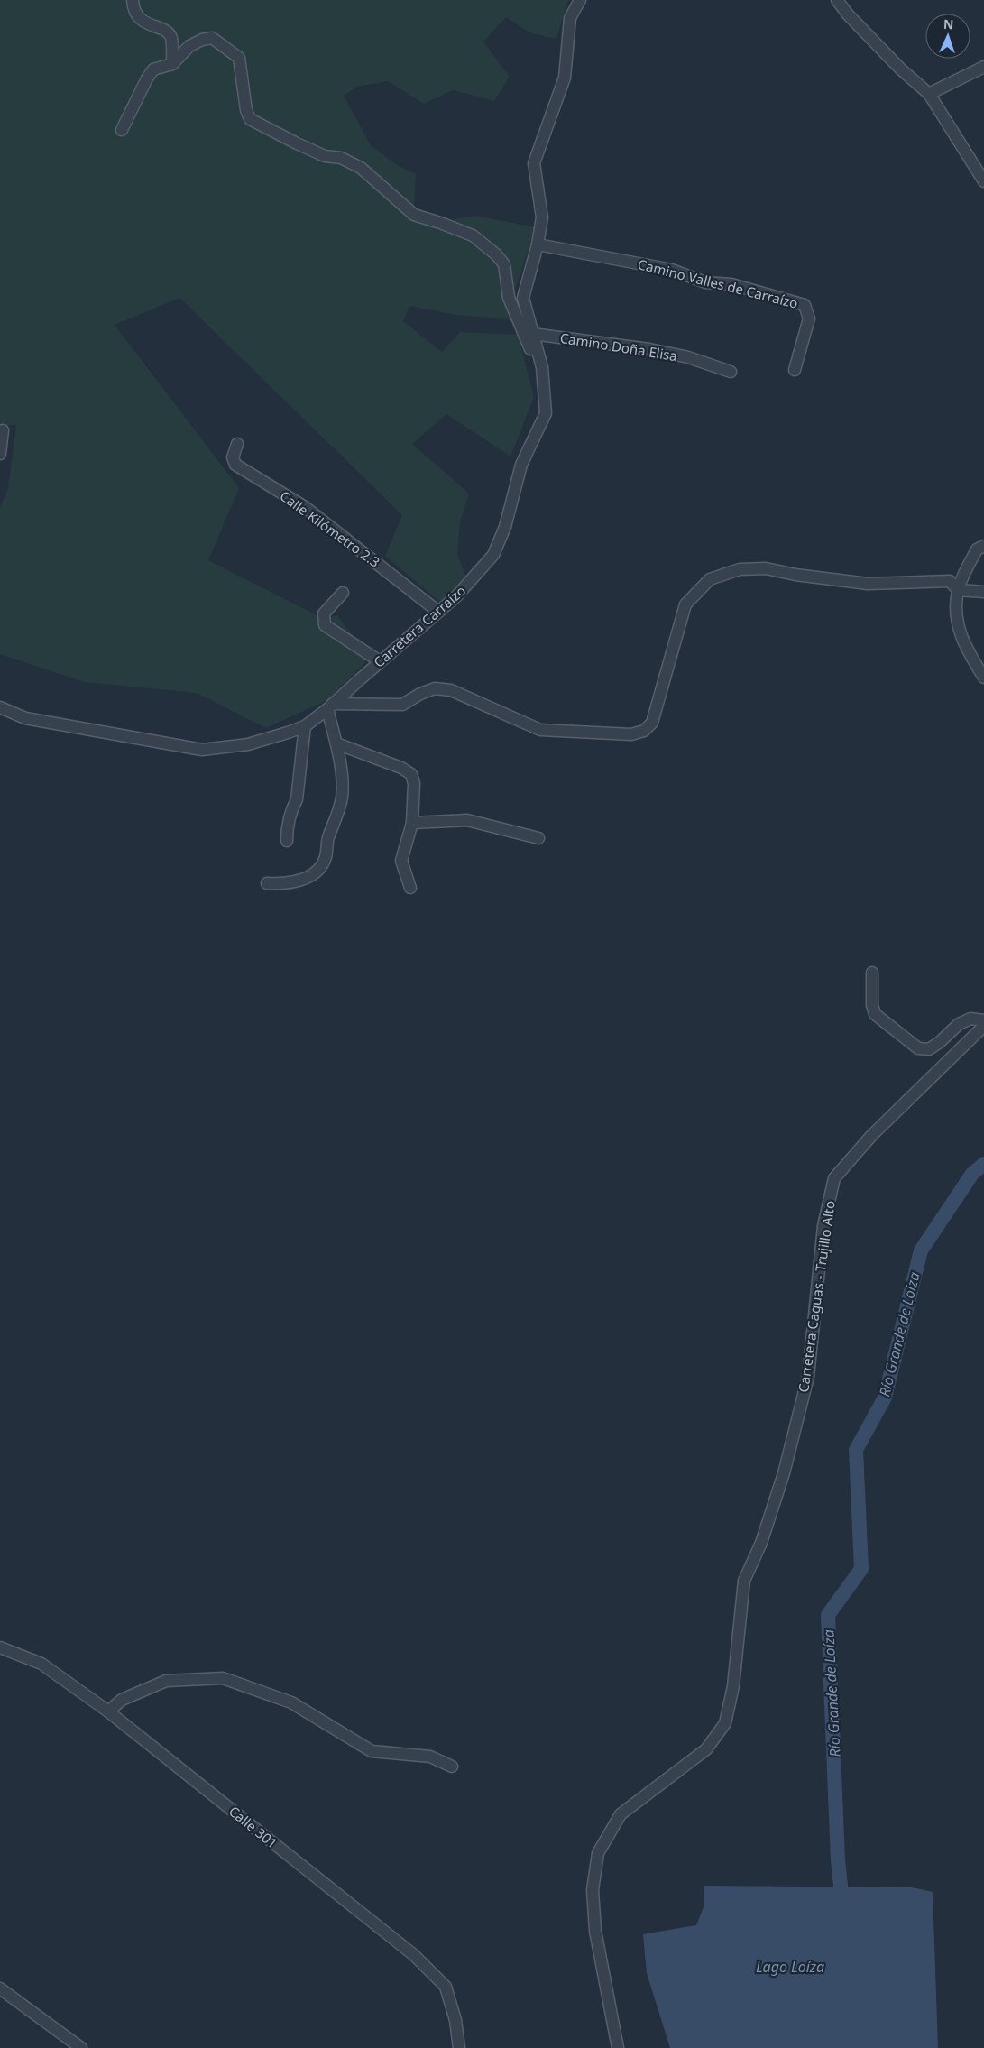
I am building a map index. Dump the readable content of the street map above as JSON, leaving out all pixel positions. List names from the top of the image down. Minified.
{"streets":{"street":["Camino Valles de Carraízo","Camino Doña Elisa","Calle Kilómetro 2.3","Carretera Carraízo","Carretera Caguas - Trujillo Alto","Calle 301"]},"crossings":[["Camino Valles de Carraízo","Carretera Carraízo"],["Camino Doña Elisa","Carretera Carraízo"],["Calle Kilómetro 2.3","Carretera Carraízo"]],"water":["Río Grande de Loíza","Lago Loíza"],"north":"top"}
